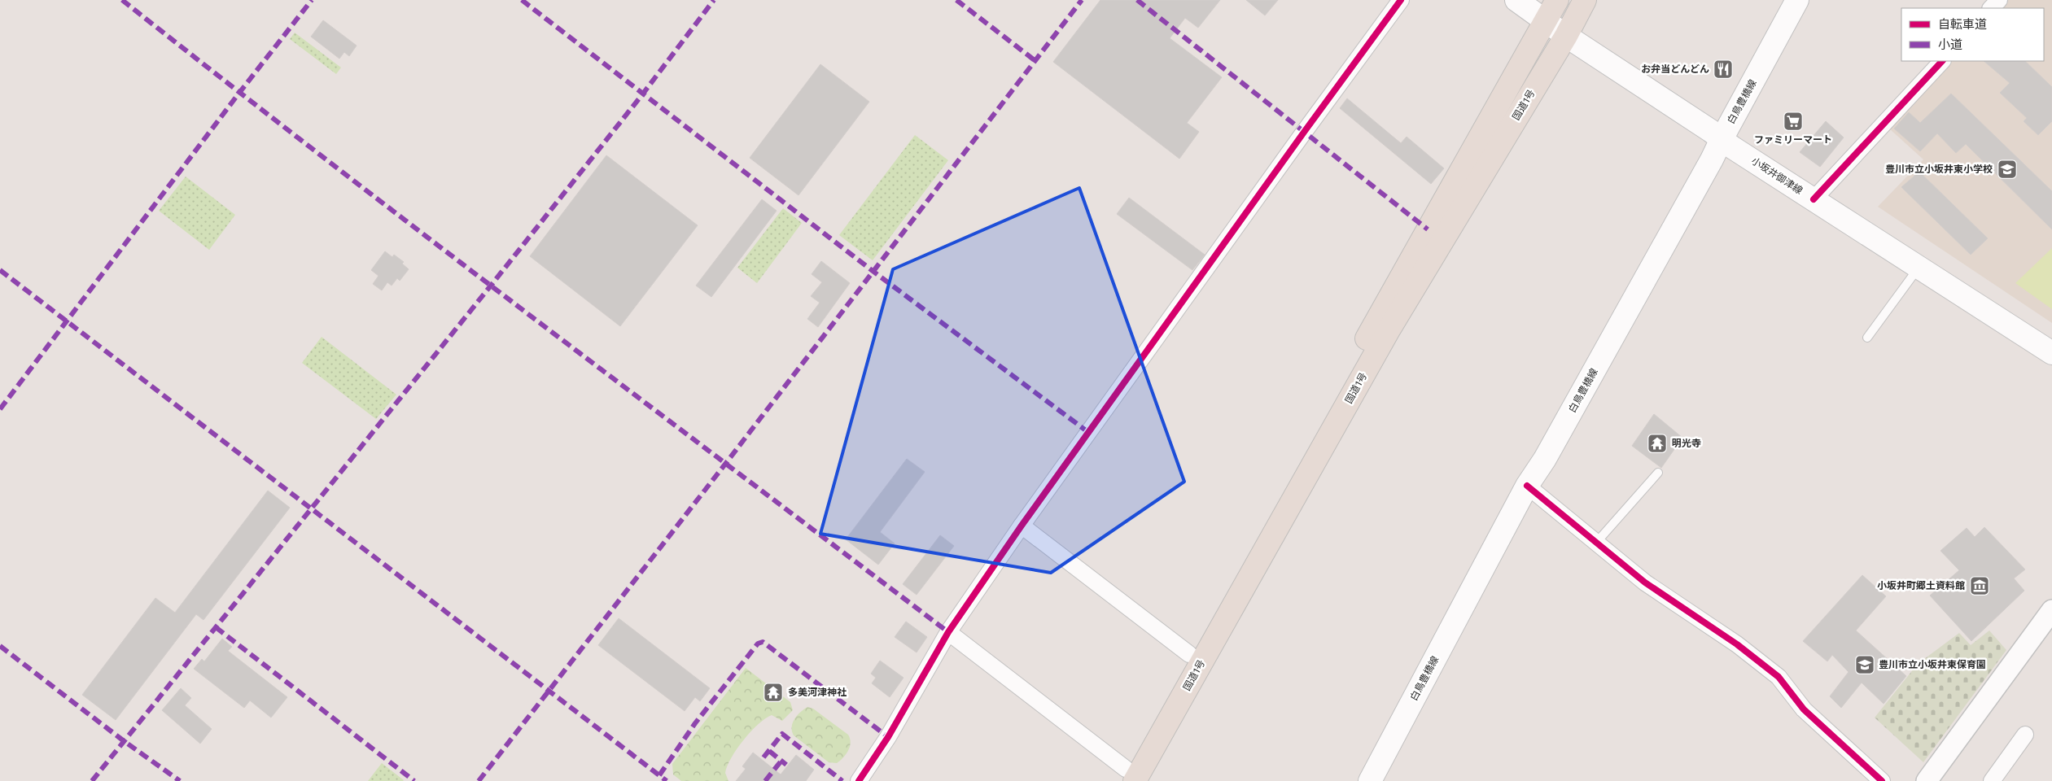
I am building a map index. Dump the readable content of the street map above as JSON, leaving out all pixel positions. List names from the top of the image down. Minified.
{"streets":{"highway":["国道1号"],"main road":["白鳥豊橋線","小坂井御津線"]},"crossings":[["白鳥豊橋線","小坂井御津線"],["国道1号","小坂井御津線"]],"places":{"restaurant":["お弁当どんどん"],"supermarket":["ファミリーマート"],"school or university":["豊川市立小坂井東小学校","豊川市立小坂井東保育園"],"temple":["明光寺","多美河津神社"],"museum":["小坂井町郷土資料館"]},"legend":["自転車道","小道"]}
